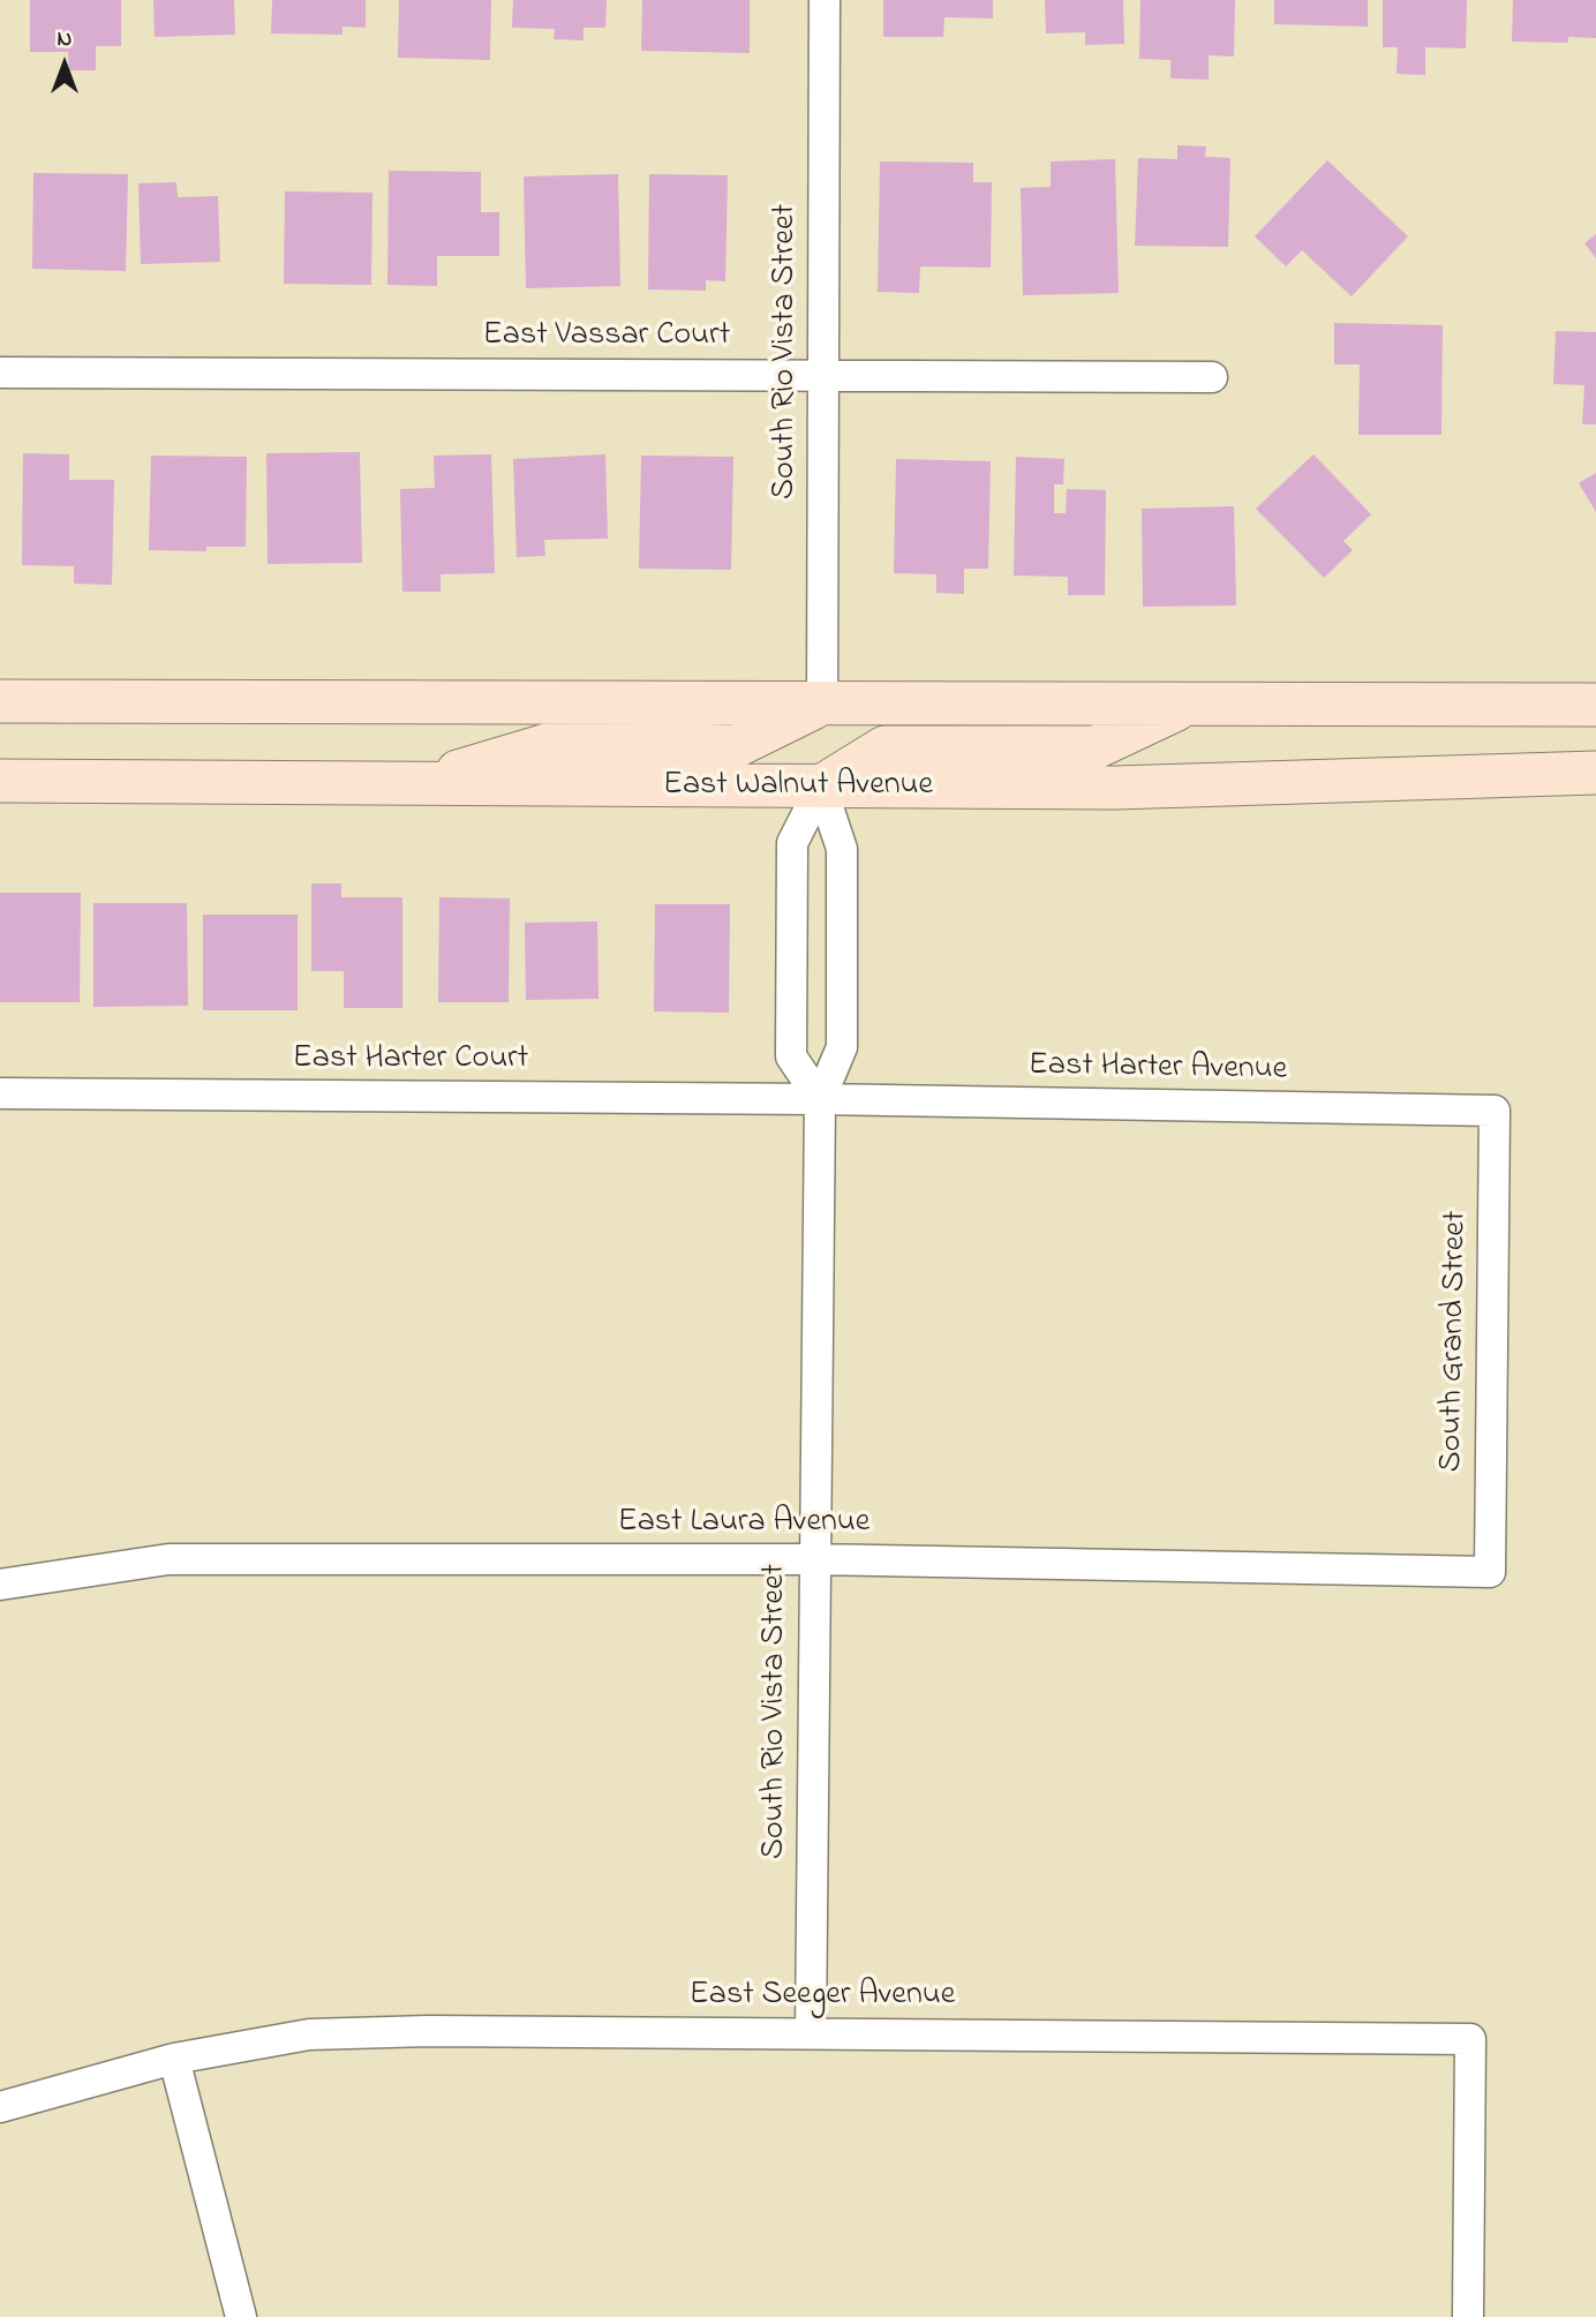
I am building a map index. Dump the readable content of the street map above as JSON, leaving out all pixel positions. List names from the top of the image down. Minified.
{"streets":{"main road":["East Walnut Avenue"],"street":["East Vassar Court","South Rio Vista Street","East Harter Court","East Harter Avenue","South Grand Street","East Laura Avenue","East Seeger Avenue"]},"crossings":[["East Vassar Court","South Rio Vista Street"],["South Rio Vista Street","East Walnut Avenue"],["South Rio Vista Street","East Harter Court"],["South Rio Vista Street","East Harter Avenue"],["South Rio Vista Street","East Laura Avenue"],["South Rio Vista Street","East Seeger Avenue"],["East Harter Court","East Harter Avenue"],["East Harter Avenue","South Grand Street"],["South Grand Street","East Laura Avenue"]],"north":"top"}
